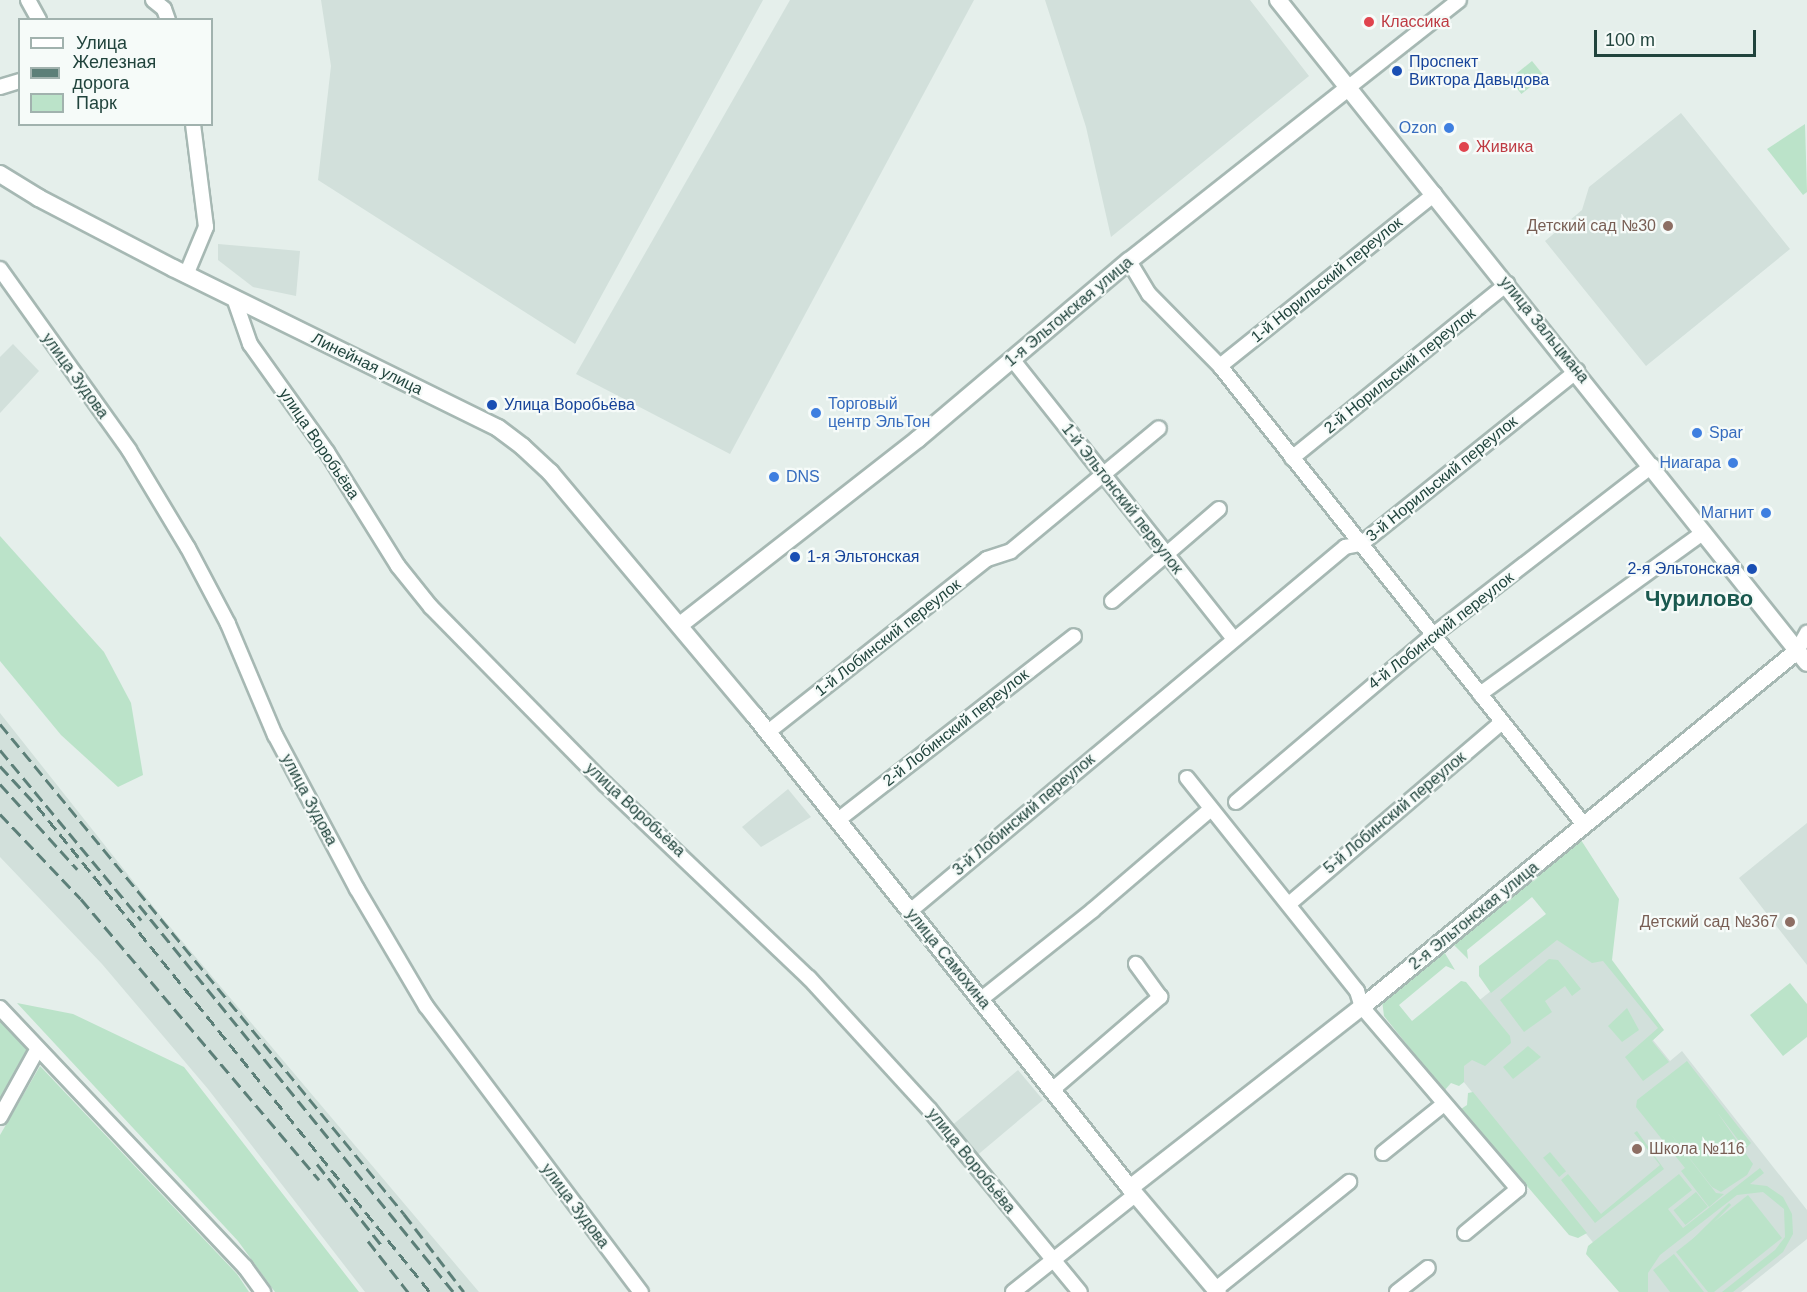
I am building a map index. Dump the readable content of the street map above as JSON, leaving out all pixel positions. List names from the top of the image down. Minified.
{"streets":{"street":["1-й Норильский переулок","1-я Эльтонская улица","улица Зальцмана","Линейная улица","2-й Норильский переулок","улица Зудова","улица Воробьёва","3-й Норильский переулок","1-й Эльтонский переулок","4-й Лобинский переулок","1-й Лобинский переулок","2-й Лобинский переулок","5-й Лобинский переулок","3-й Лобинский переулок","2-я Эльтонская улица","улица Самохина"]},"crossings":[["1-й Норильский переулок","улица Зальцмана"],["1-я Эльтонская улица","улица Зальцмана"],["1-я Эльтонская улица","Линейная улица"],["1-я Эльтонская улица","1-й Эльтонский переулок"],["1-я Эльтонская улица","улица Самохина"],["улица Зальцмана","2-й Норильский переулок"],["улица Зальцмана","3-й Норильский переулок"],["улица Зальцмана","4-й Лобинский переулок"],["улица Зальцмана","2-я Эльтонская улица"],["Линейная улица","улица Воробьёва"],["Линейная улица","улица Самохина"],["3-й Норильский переулок","1-й Эльтонский переулок"],["3-й Норильский переулок","3-й Лобинский переулок"],["1-й Эльтонский переулок","1-й Лобинский переулок"],["1-й Лобинский переулок","улица Самохина"],["2-й Лобинский переулок","улица Самохина"],["3-й Лобинский переулок","улица Самохина"],["2-я Эльтонская улица","улица Самохина"]],"districts":["Чурилово"],"places":["Классика","Проспект Виктора Давыдова","Ozon","Живика","Детский сад №30","Улица Воробьёва","Торговый центр ЭльТон","Spar","Ниагара","DNS","Магнит","1-я Эльтонская","2-я Эльтонская","Детский сад №367","Школа №116"],"legend":["Улица","Железная дорога","Парк"],"scale_bar":"100 m"}
